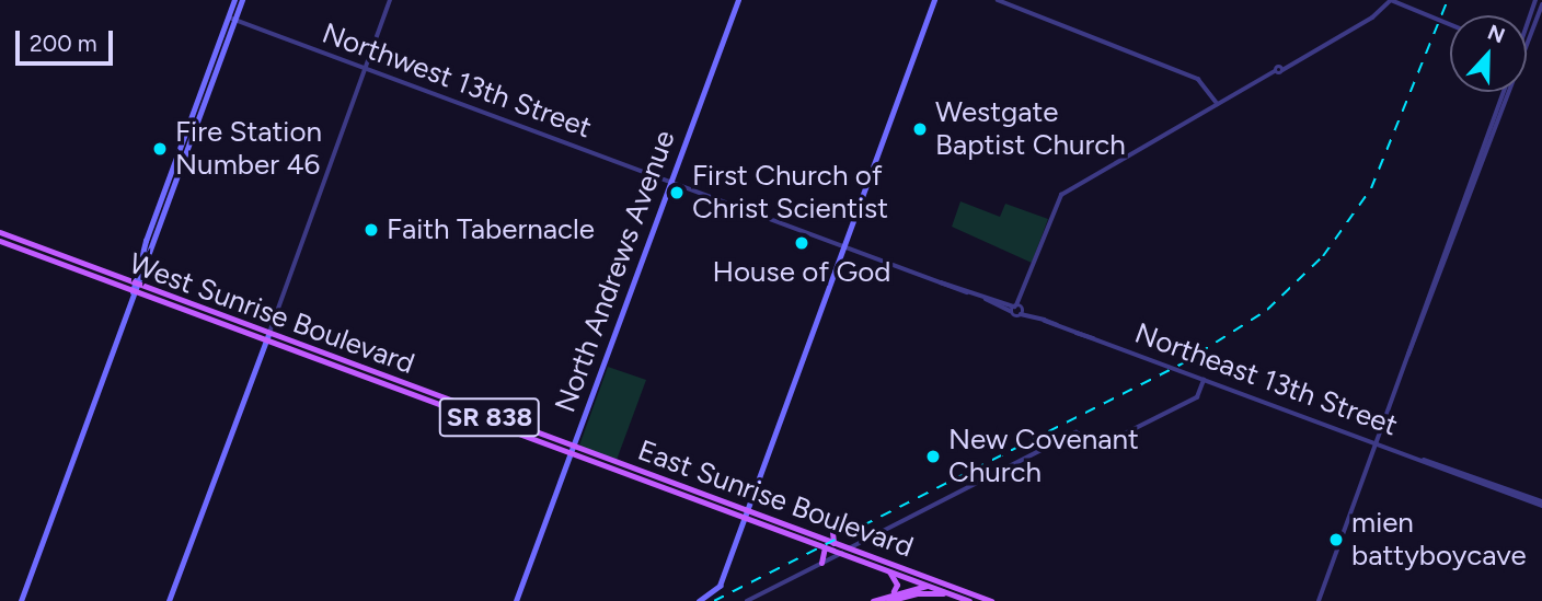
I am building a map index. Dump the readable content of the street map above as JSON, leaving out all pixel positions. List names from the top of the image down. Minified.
{"streets":{"main road":["North Andrews Avenue","West Sunrise Boulevard","SR 838","East Sunrise Boulevard"],"street":["Northwest 13th Street","Northeast 13th Street"]},"crossings":[["Northwest 13th Street","North Andrews Avenue"],["Northwest 13th Street","Northeast 13th Street"],["North Andrews Avenue","West Sunrise Boulevard"],["North Andrews Avenue","Northeast 13th Street"],["North Andrews Avenue","East Sunrise Boulevard"],["West Sunrise Boulevard","East Sunrise Boulevard"]],"places":["Westgate Baptist Church","Fire Station Number 46","First Church of Christ Scientist","Faith Tabernacle","House of God","New Covenant Church","mien battyboycave"],"scale_bar":"200 m","north":"top"}
